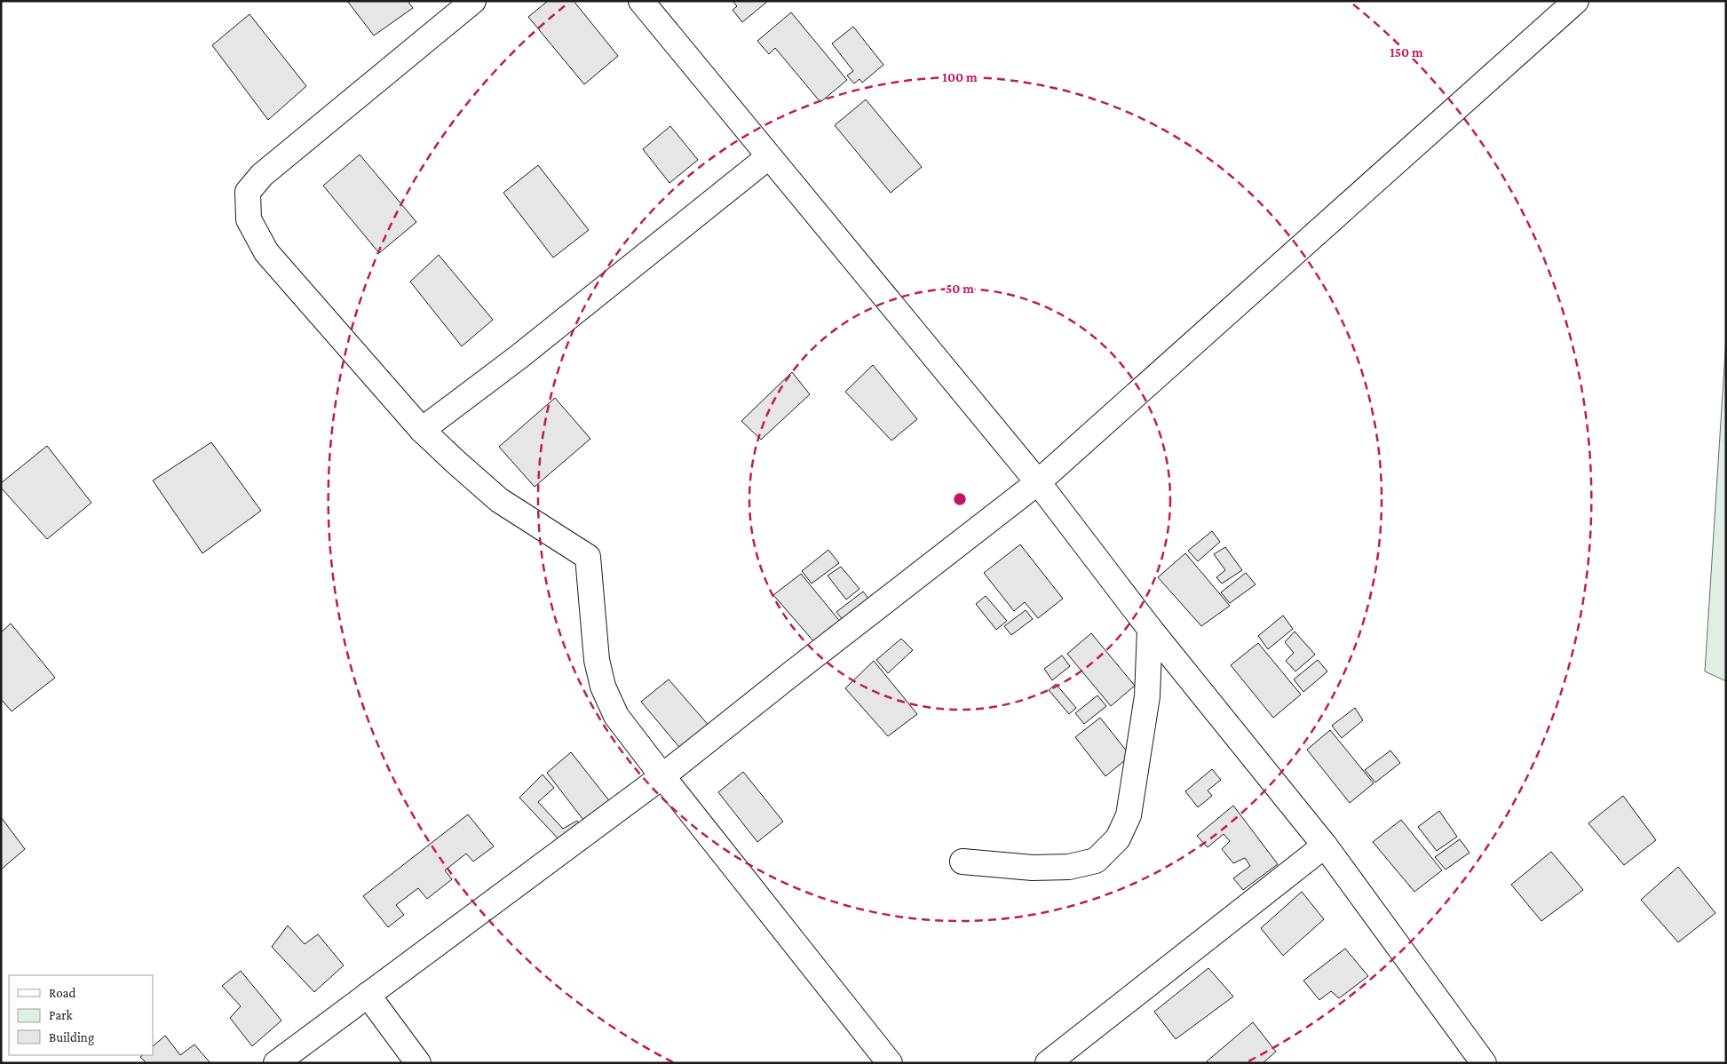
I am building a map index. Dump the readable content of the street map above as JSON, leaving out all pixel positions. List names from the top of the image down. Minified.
{"legend":["Road","Park","Building"],"rings":["150 m","100 m","50 m"]}
